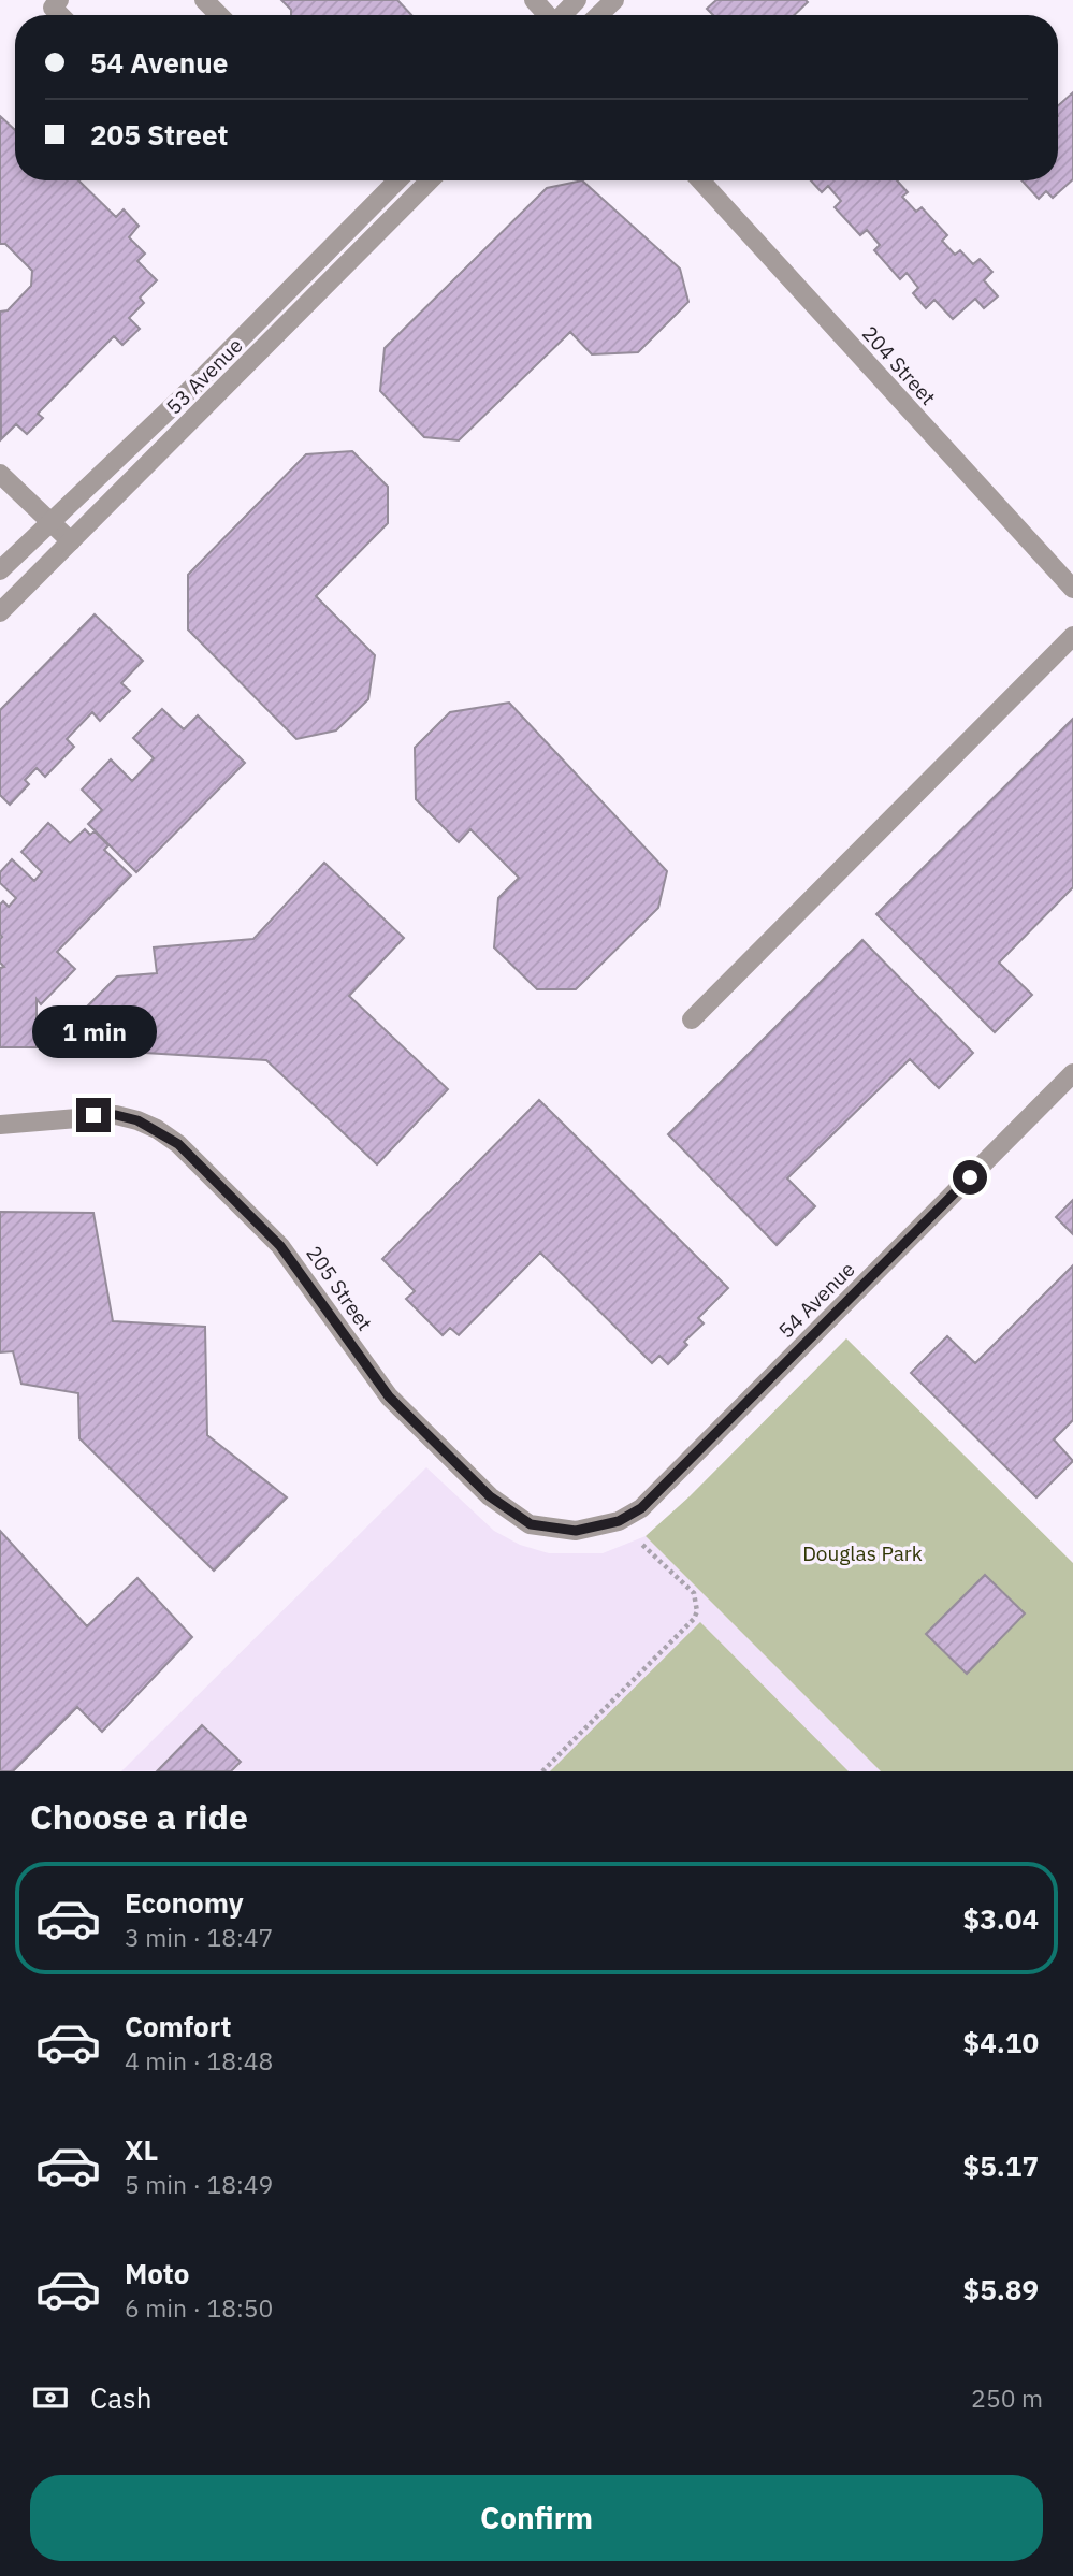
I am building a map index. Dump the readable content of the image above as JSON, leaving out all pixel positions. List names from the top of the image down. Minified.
{"streets":{"street":["204 Street","53 Avenue","205 Street","54 Avenue"]},"crossings":[["205 Street","54 Avenue"]],"parks":["Douglas Park"],"page":{"banner":["54 Avenue","205 Street"],"bubble":"1 min","heading":"Choose a ride","list":[{"name":"Economy","note":"3 min · 18:47","value":"$3.04"},{"name":"Comfort","note":"4 min · 18:48","value":"$4.10"},{"name":"XL","note":"5 min · 18:49","value":"$5.17"},{"name":"Moto","note":"6 min · 18:50","value":"$5.89"}],"pay":["Cash","250 m"],"buttons":"Confirm"}}
